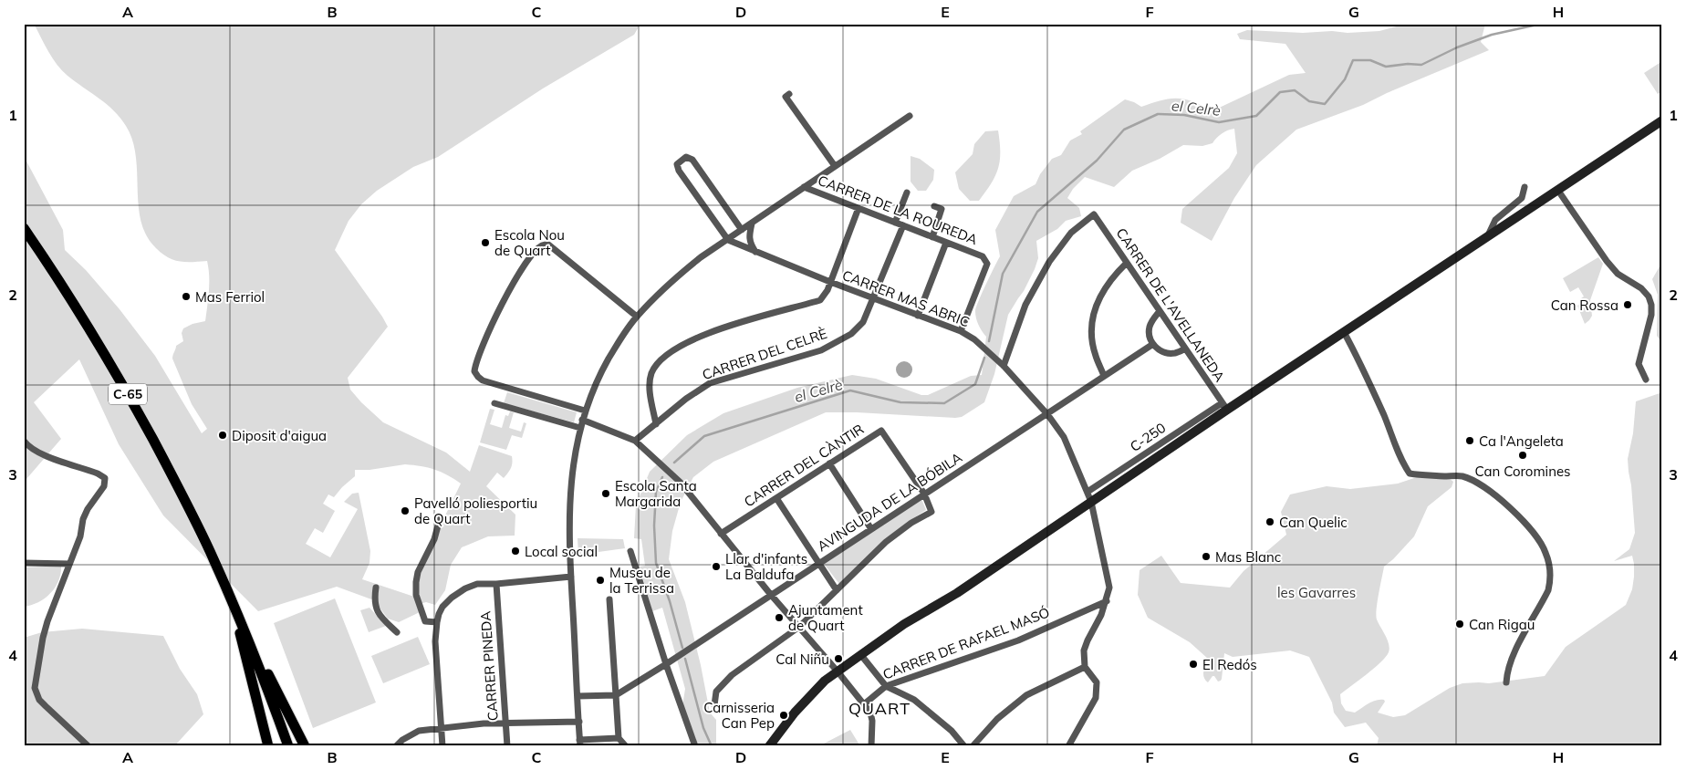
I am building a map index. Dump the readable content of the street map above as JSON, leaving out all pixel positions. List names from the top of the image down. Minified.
{"streets":{"main road":["C-65","C-250"],"street":["CARRER DE LA ROUREDA","CARRER MAS ABRIC","CARRER DE L'AVELLANEDA","CARRER DEL CELRÈ","CARRER DEL CÀNTIR","AVINGUDA DE LA BÓBILA","CARRER DE RAFAEL MASÓ","CARRER PINEDA"]},"crossings":[["CARRER DE LA ROUREDA","CARRER MAS ABRIC"],["CARRER DE LA ROUREDA","CARRER DEL CELRÈ"],["CARRER MAS ABRIC","CARRER DE L'AVELLANEDA"],["CARRER MAS ABRIC","CARRER DEL CELRÈ"],["CARRER MAS ABRIC","C-250"],["CARRER MAS ABRIC","AVINGUDA DE LA BÓBILA"],["CARRER MAS ABRIC","CARRER DE RAFAEL MASÓ"],["CARRER DE L'AVELLANEDA","C-250"],["CARRER DEL CÀNTIR","AVINGUDA DE LA BÓBILA"]],"districts":["QUART"],"water":["el Celrè"],"parks":["les Gavarres"],"places":["Escola Nou de Quart","Mas Ferriol","Can Rossa","Diposit d'aigua","Ca l'Angeleta","Can Coromines","Escola Santa Margarida","Pavelló poliesportiu de Quart","Can Quelic","Local social","Mas Blanc","Llar d'infants La Baldufa","Museu de la Terrissa","Ajuntament de Quart","Can Rigau","Cal Niñu","El Redós","Carnisseria Can Pep"],"grid":{"columns":["A","B","C","D","E","F","G","H"],"rows":["1","2","3","4"]}}
